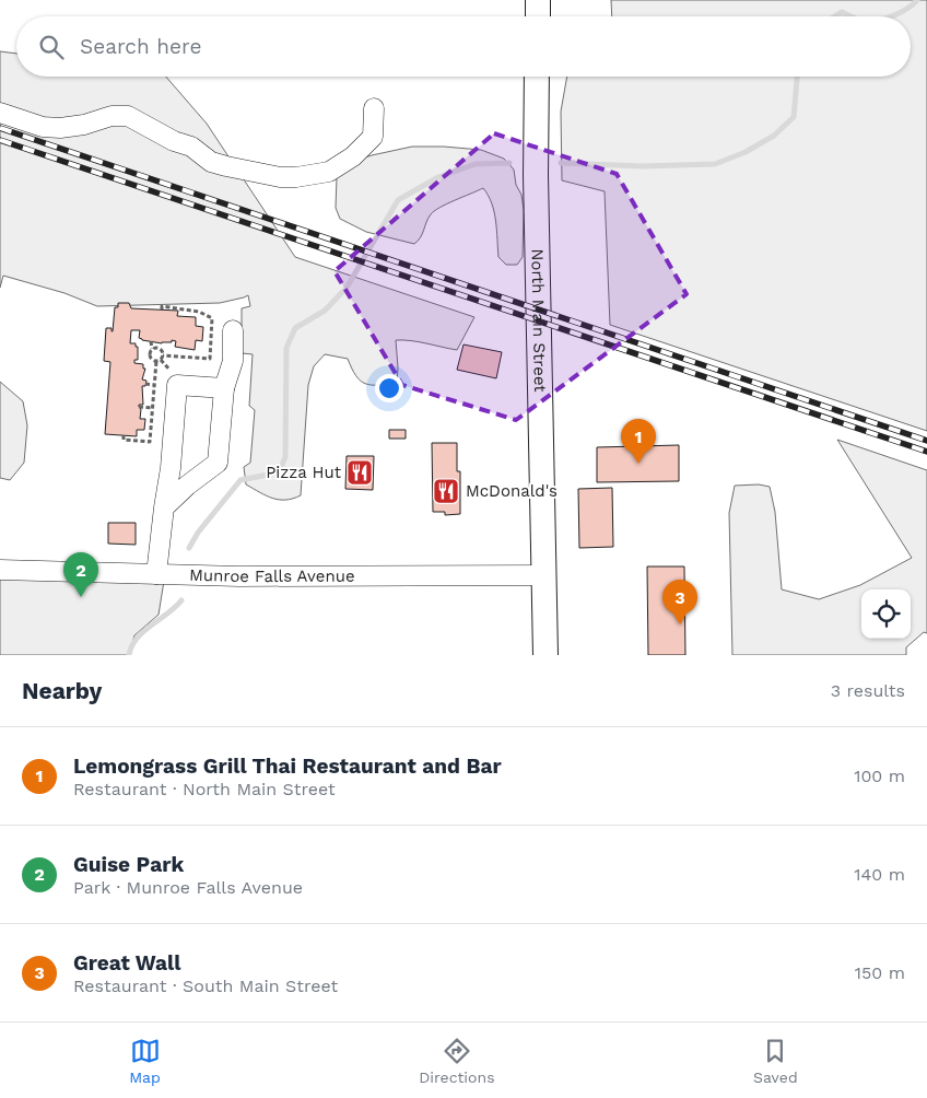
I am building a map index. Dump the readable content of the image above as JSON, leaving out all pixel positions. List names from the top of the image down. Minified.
{"streets":{"main road":["North Main Street"],"street":["Munroe Falls Avenue"]},"crossings":[["North Main Street","Munroe Falls Avenue"]],"places":{"restaurant":["Pizza Hut","McDonald's"]},"page":{"search":"Search here","pins":["1","2","3"],"heading":["Nearby","3 results"],"list":[{"mark":"1","name":"Lemongrass Grill Thai Restaurant and Bar","note":"Restaurant · North Main Street","value":"100 m"},{"mark":"2","name":"Guise Park","note":"Park · Munroe Falls Avenue","value":"140 m"},{"mark":"3","name":"Great Wall","note":"Restaurant · South Main Street","value":"150 m"}],"nav":["Map","Directions","Saved"]}}
